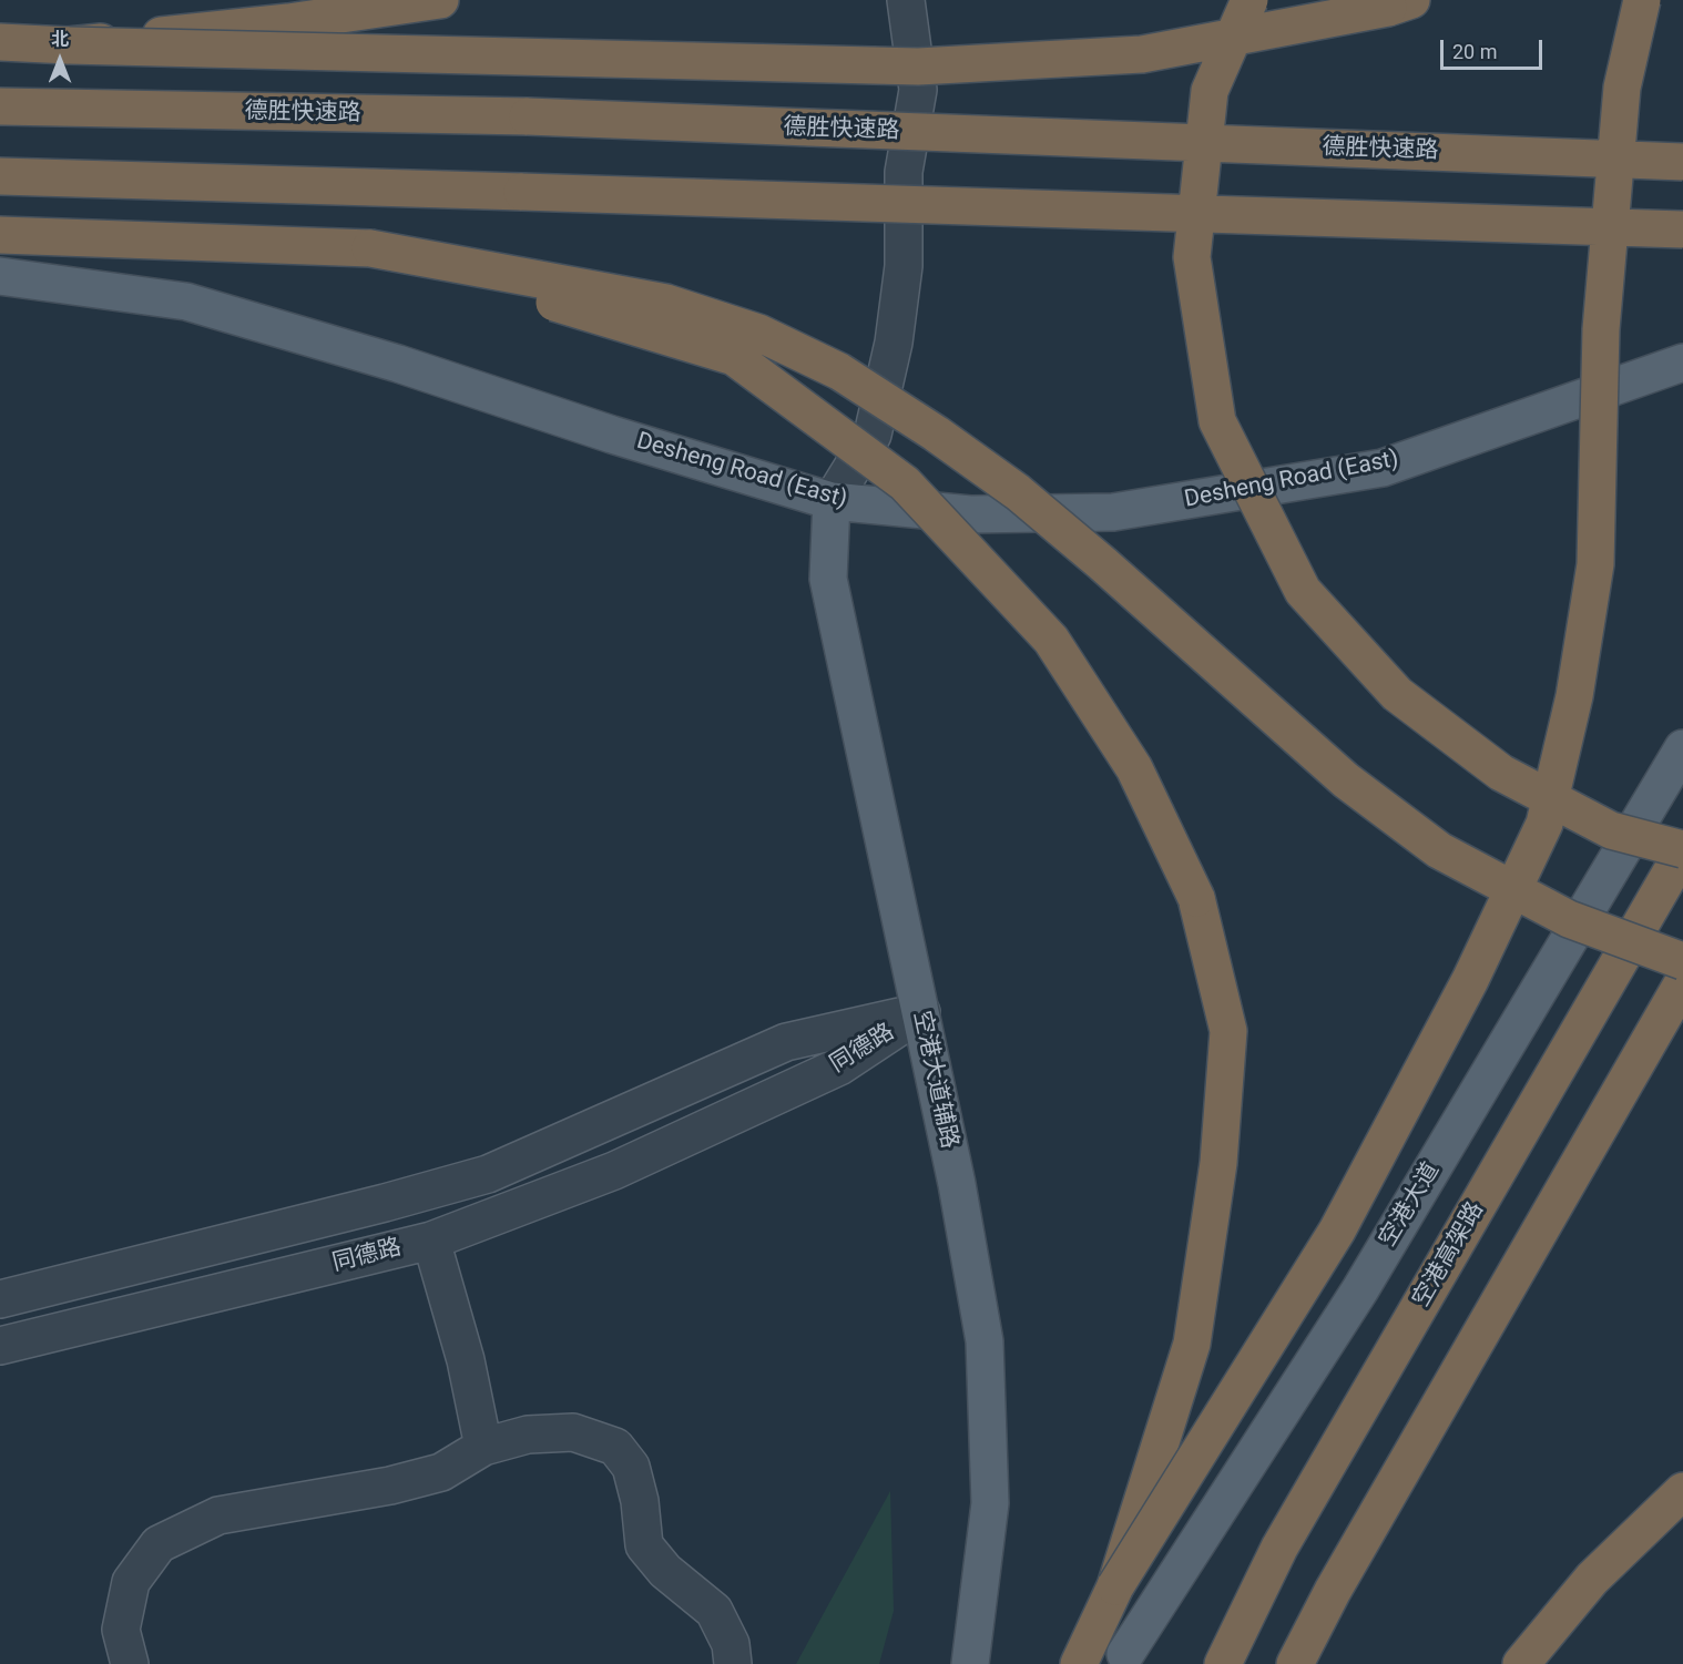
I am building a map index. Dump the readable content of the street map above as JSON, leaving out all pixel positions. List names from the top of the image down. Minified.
{"streets":{"highway":["德胜快速路","空港高架路"],"main road":["Desheng Road (East)","空港大道辅路","空港大道"],"street":["同德路"]},"crossings":[["Desheng Road (East)","空港大道辅路"],["同德路","空港大道辅路"]],"scale_bar":"20 m","north":"top"}
